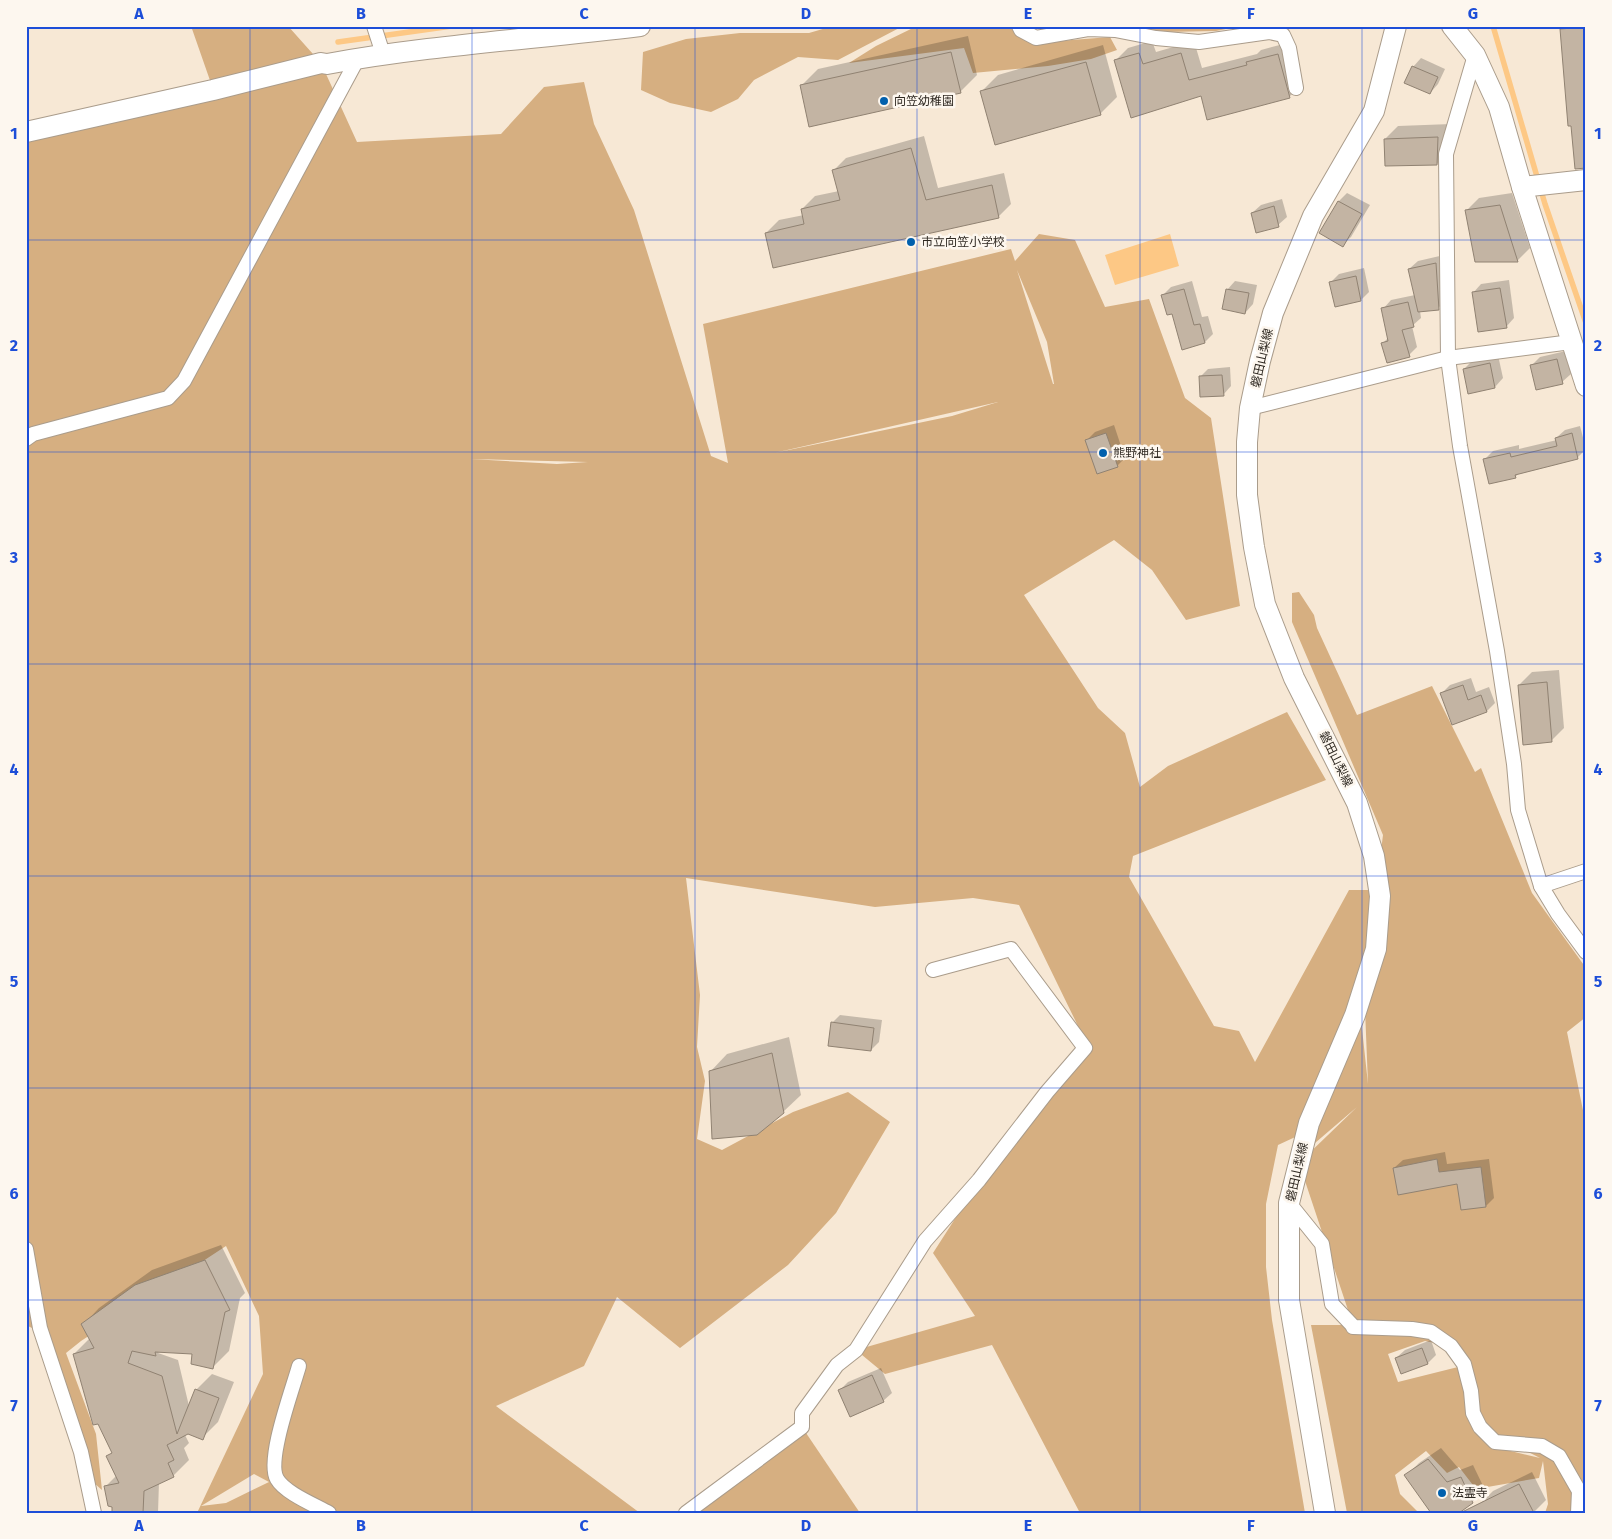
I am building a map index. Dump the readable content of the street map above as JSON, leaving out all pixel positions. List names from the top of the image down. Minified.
{"streets":{"main road":["磐田山梨線"]},"places":["向笠幼稚園","市立向笠小学校","熊野神社","法霊寺"],"grid":{"columns":["A","B","C","D","E","F","G"],"rows":["1","2","3","4","5","6","7"]}}
